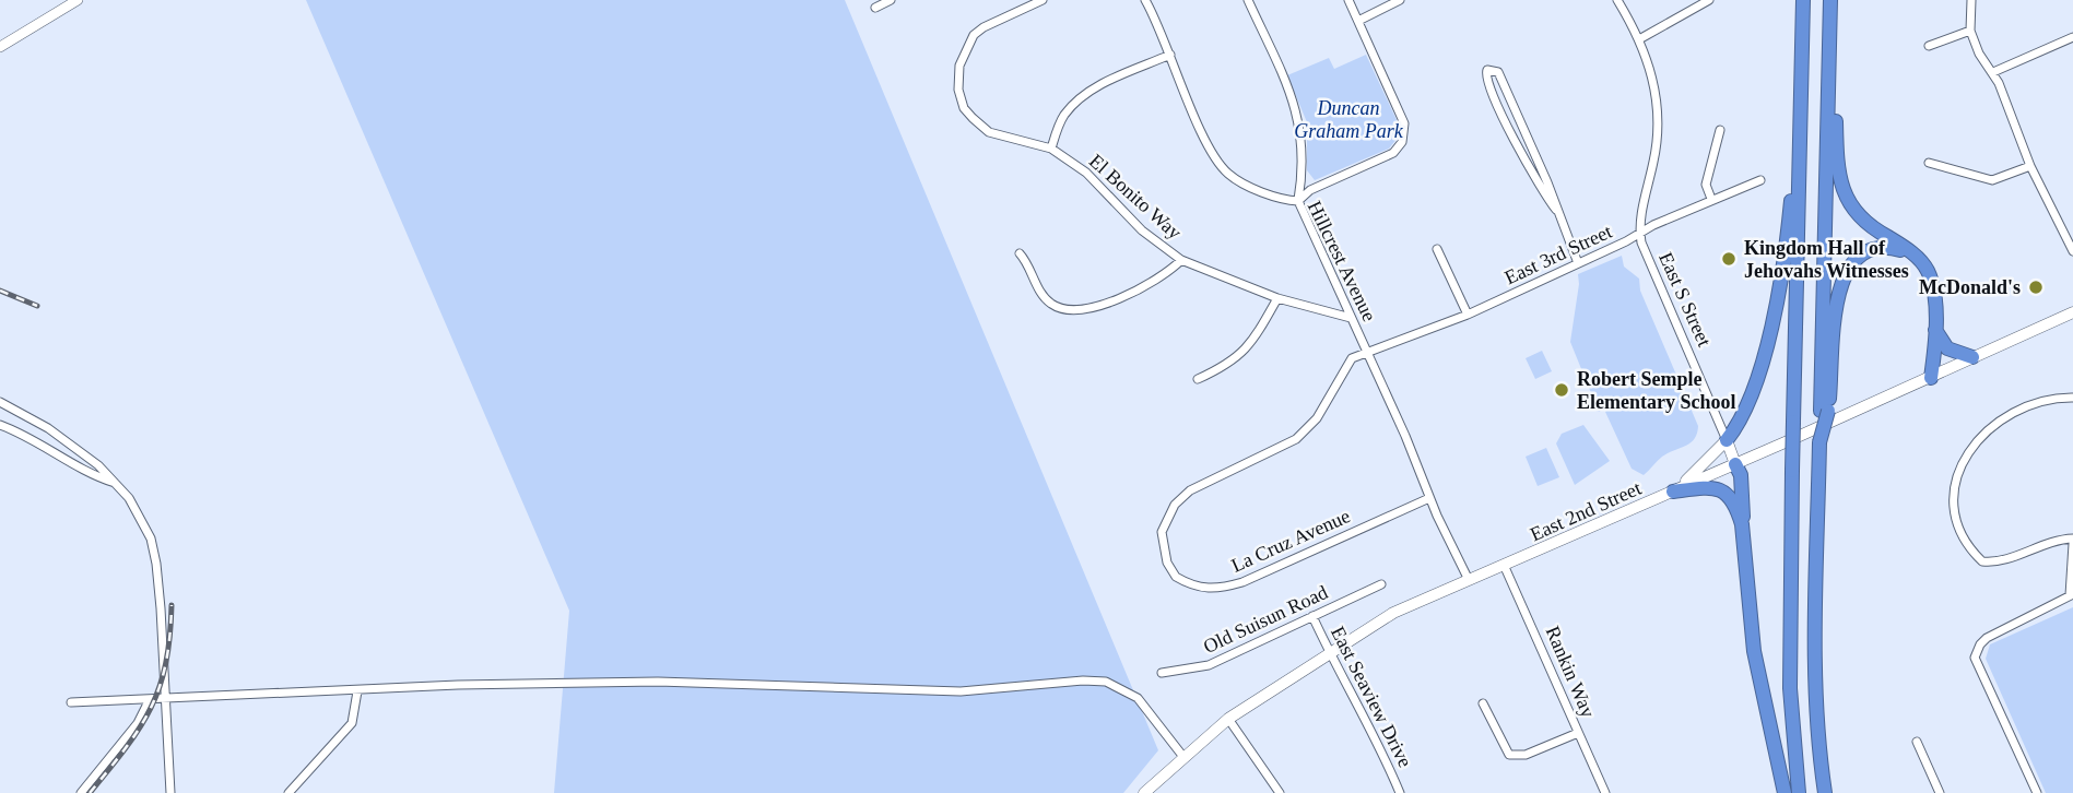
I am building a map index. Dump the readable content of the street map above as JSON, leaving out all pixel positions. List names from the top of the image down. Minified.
{"streets":{"main road":["East S Street","East 2nd Street"],"street":["El Bonito Way","East 3rd Street","Hillcrest Avenue","La Cruz Avenue","Old Suisun Road","Rankin Way","East Seaview Drive"]},"crossings":[["El Bonito Way","Hillcrest Avenue"],["East 3rd Street","Hillcrest Avenue"],["East 3rd Street","East S Street"],["East 3rd Street","La Cruz Avenue"],["Hillcrest Avenue","East 2nd Street"],["Hillcrest Avenue","La Cruz Avenue"],["East S Street","East 2nd Street"],["East 2nd Street","Rankin Way"],["East 2nd Street","East Seaview Drive"],["Old Suisun Road","East Seaview Drive"]],"parks":["Duncan Graham Park"],"places":["Kingdom Hall of Jehovahs Witnesses","McDonald's","Robert Semple Elementary School"]}
